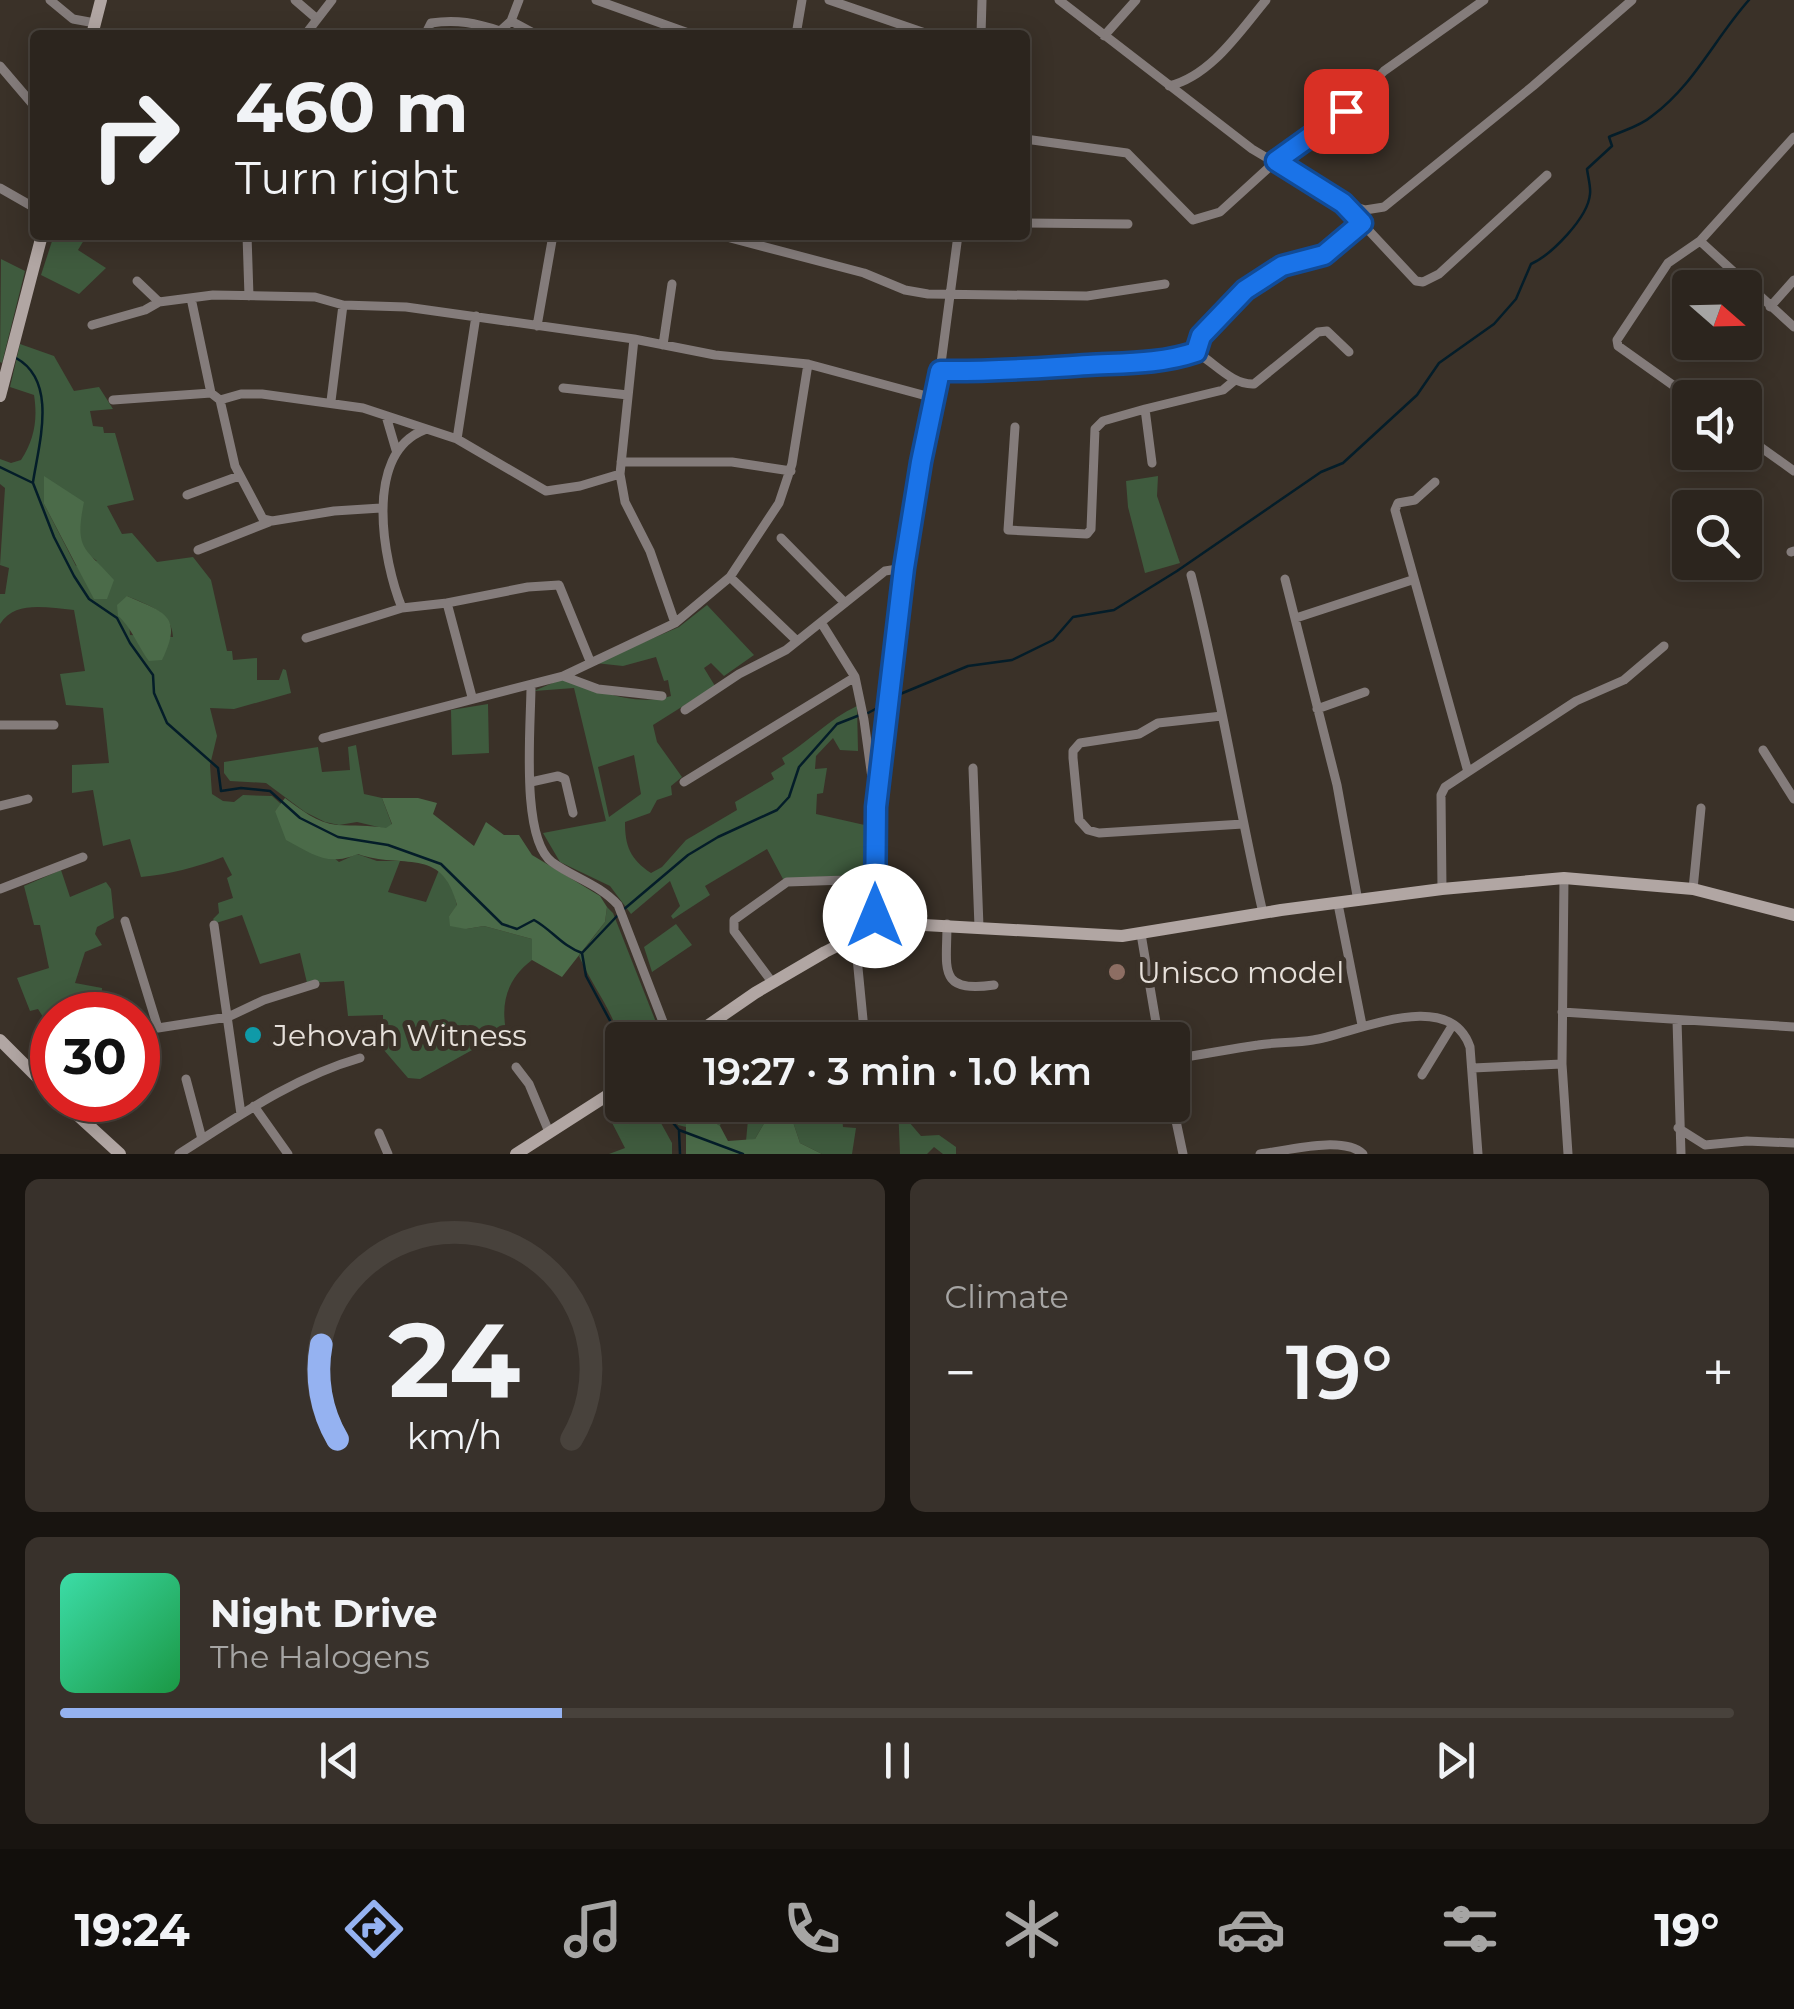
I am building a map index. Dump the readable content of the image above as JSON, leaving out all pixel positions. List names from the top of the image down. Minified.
{"places":["Unisco model","Jehovah Witness"],"north":"right","page":{"turn":["460 m","Turn right"],"limit":"30","trip":"19:27 · 3 min · 1.0 km","tile":"Climate","heat":["−","19°","+"],"song":["Night Drive","The Halogens"],"tabs":["19:24","19°"],"gauge":["24","km/h"]}}
